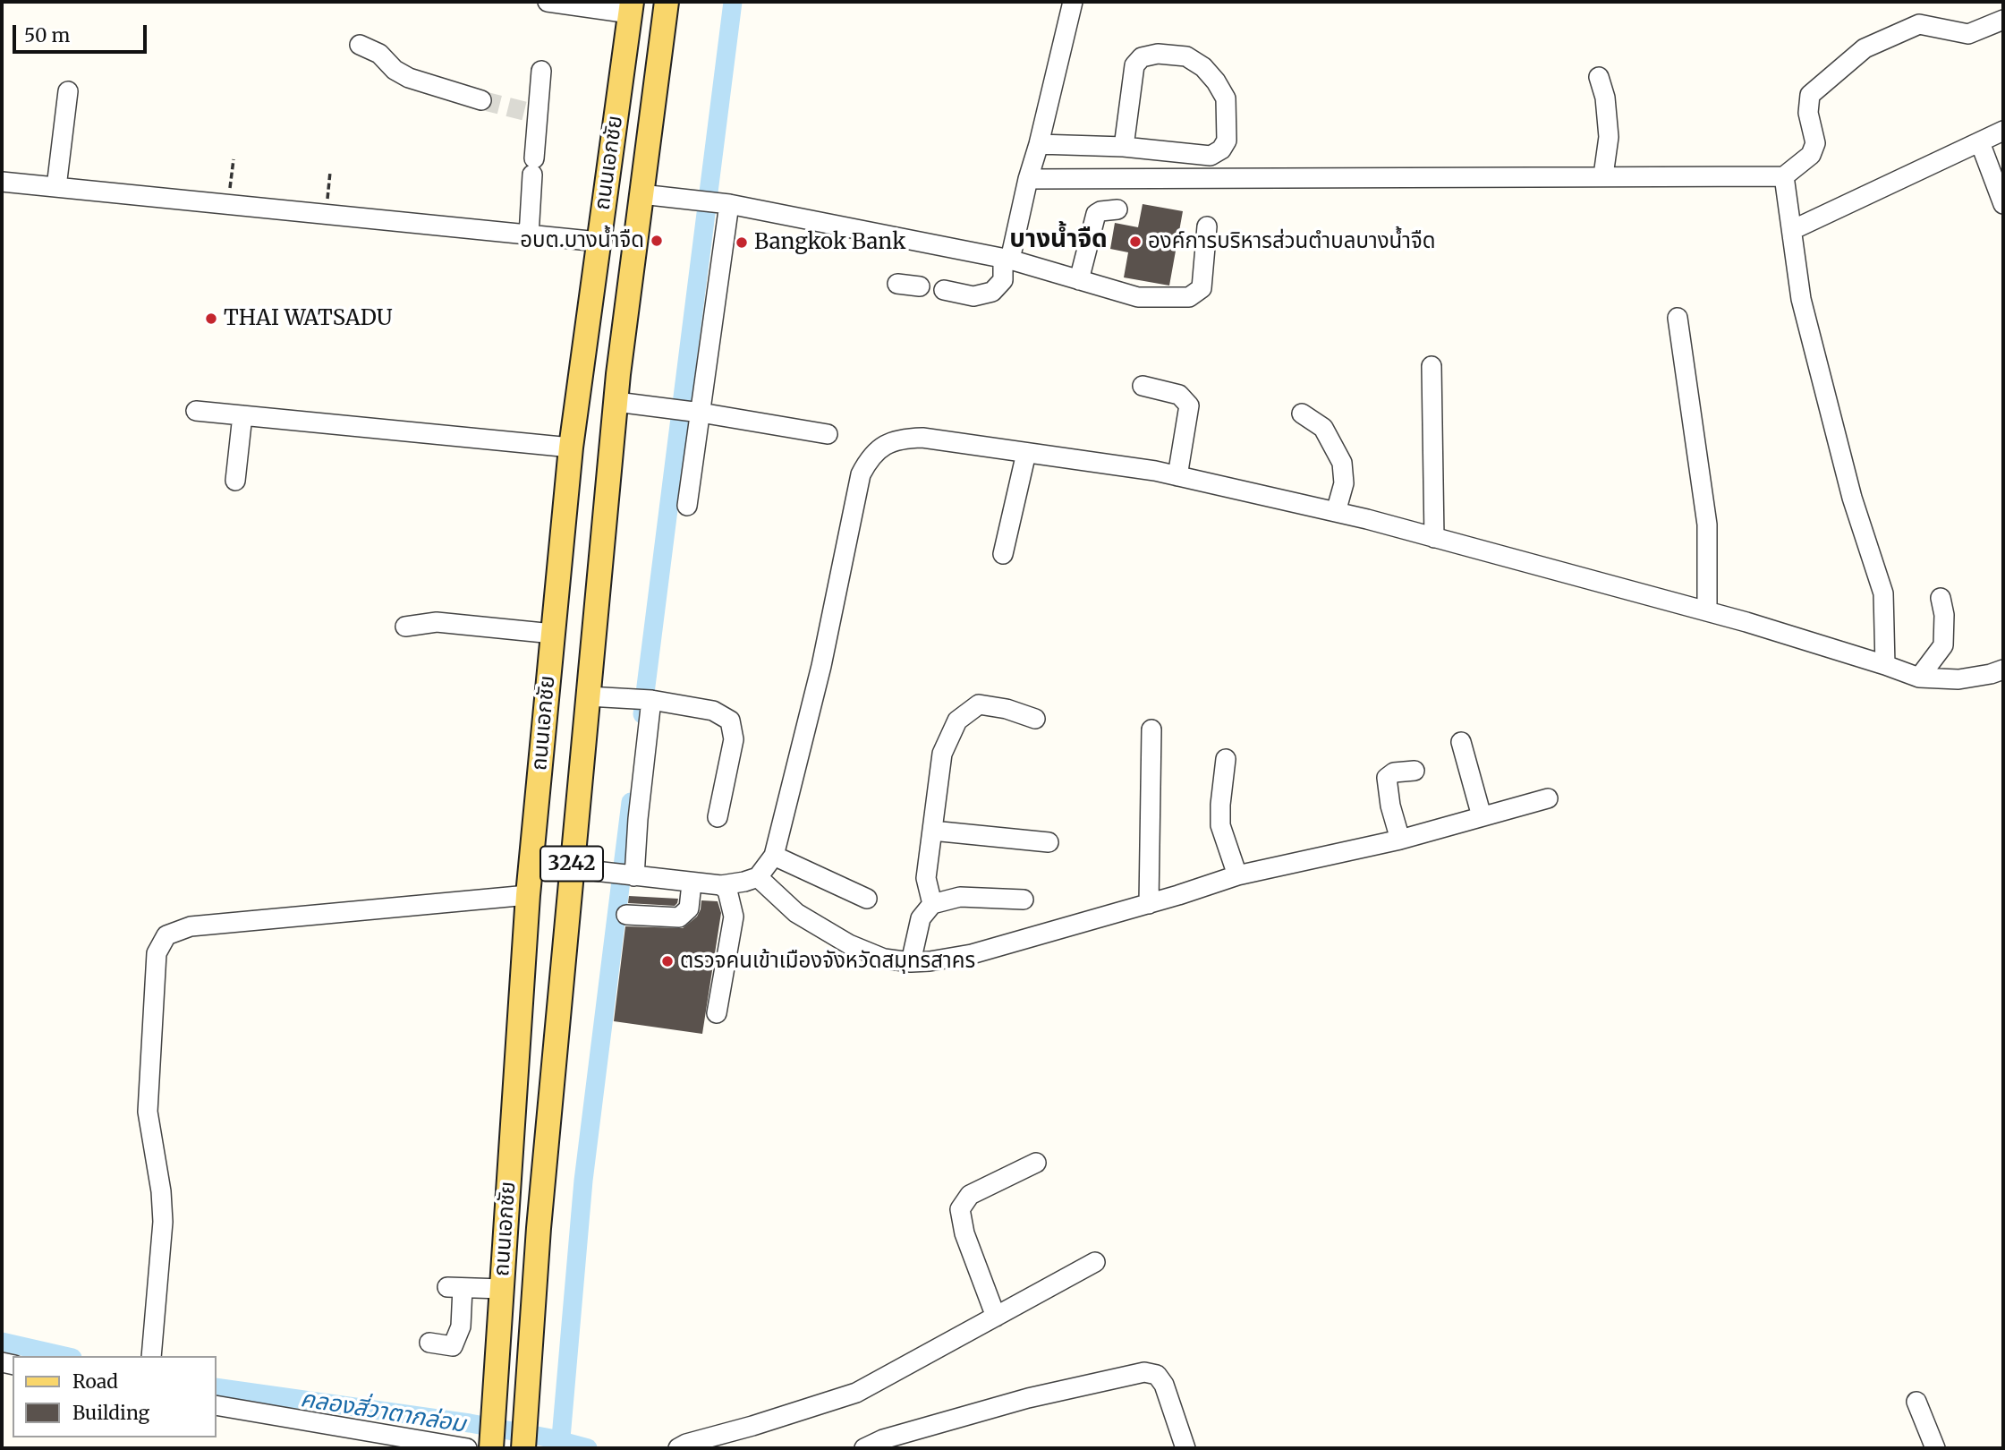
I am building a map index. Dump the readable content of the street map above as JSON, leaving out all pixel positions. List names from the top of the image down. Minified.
{"streets":{"main road":["ถนนเอกชัย","3242"]},"districts":["บางน้ำจืด"],"water":["คลองสี่วาตากล่อม"],"places":["อบต.บางน้ำจืด","องค์การบริหารส่วนตำบลบางน้ำจืด","Bangkok Bank","THAI WATSADU","ตรวจคนเข้าเมืองจังหวัดสมุทรสาคร"],"legend":["Road","Building"],"scale_bar":"50 m"}
